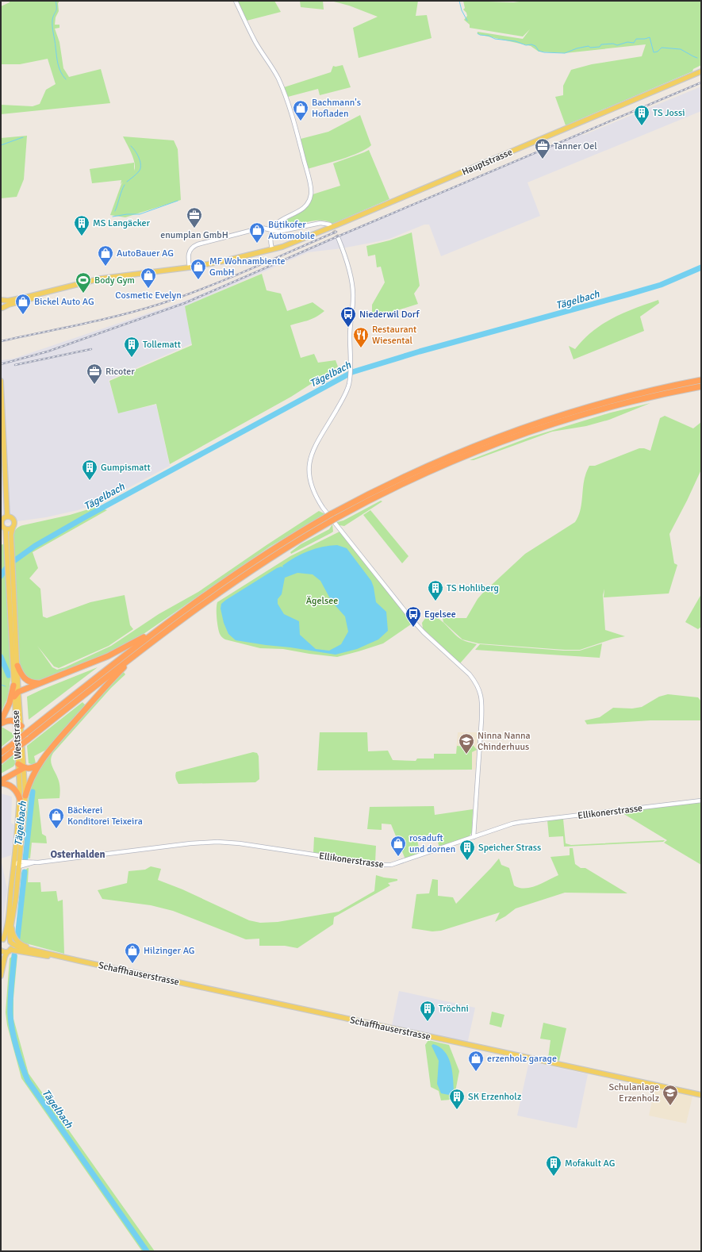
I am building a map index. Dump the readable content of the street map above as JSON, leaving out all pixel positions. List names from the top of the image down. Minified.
{"streets":{"main road":["Hauptstrasse","Weststrasse","Schaffhauserstrasse"],"street":["Ellikonerstrasse"]},"crossings":[["Weststrasse","Ellikonerstrasse"],["Weststrasse","Schaffhauserstrasse"]],"districts":["Osterhalden"],"water":["Tägelbach"],"parks":["Ägelsee"],"places":{"shop":["Bachmann's Hofladen","Bütikofer Automobile","AutoBauer AG","MF Wohnambiente GmbH","Cosmetic Evelyn","Bickel Auto AG","Bäckerei Konditorei Teixeira","rosaduft und dornen","Hilzinger AG","erzenholz garage"],"building":["TS Jossi","MS Langäcker","Tollematt","Gumpismatt","TS Hohliberg","Speicher Strass","Tröchni","SK Erzenholz","Mofakult AG"],"office":["Tanner Oel","enumplan GmbH","Ricoter"],"sports":["Body Gym"],"bus stop":["Niederwil Dorf","Egelsee"],"restaurant":["Restaurant Wiesental"],"school or university":["Ninna Nanna Chinderhuus","Schulanlage Erzenholz"]}}
